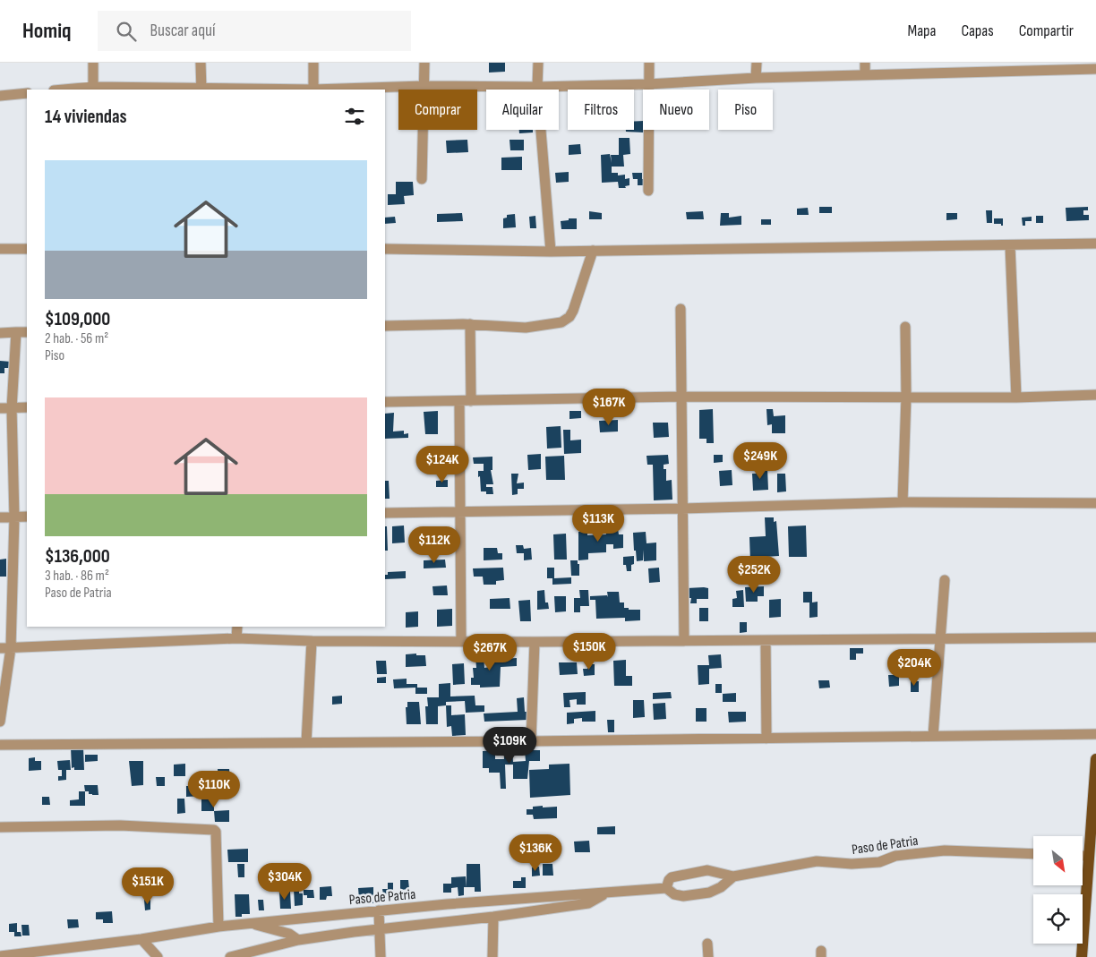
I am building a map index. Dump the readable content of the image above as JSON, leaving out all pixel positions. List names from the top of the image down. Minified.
{"streets":{"street":["Paso de Patria"]},"north":"bottom right","page":{"header":"Homiq","search":"Buscar aquí","nav":["Mapa","Capas","Compartir"],"chip":["Comprar","Alquilar","Filtros","Nuevo","Piso"],"heading":"14 viviendas","list":[{"name":"$109,000","note":"2 hab. · 56 m² · Piso"},{"name":"$136,000","note":"3 hab. · 86 m² · Paso de Patria"}],"price":["$167K","$249K","$124K","$113K","$112K","$252K","$150K","$267K","$204K","$109K","$110K","$136K","$304K","$151K"]}}
